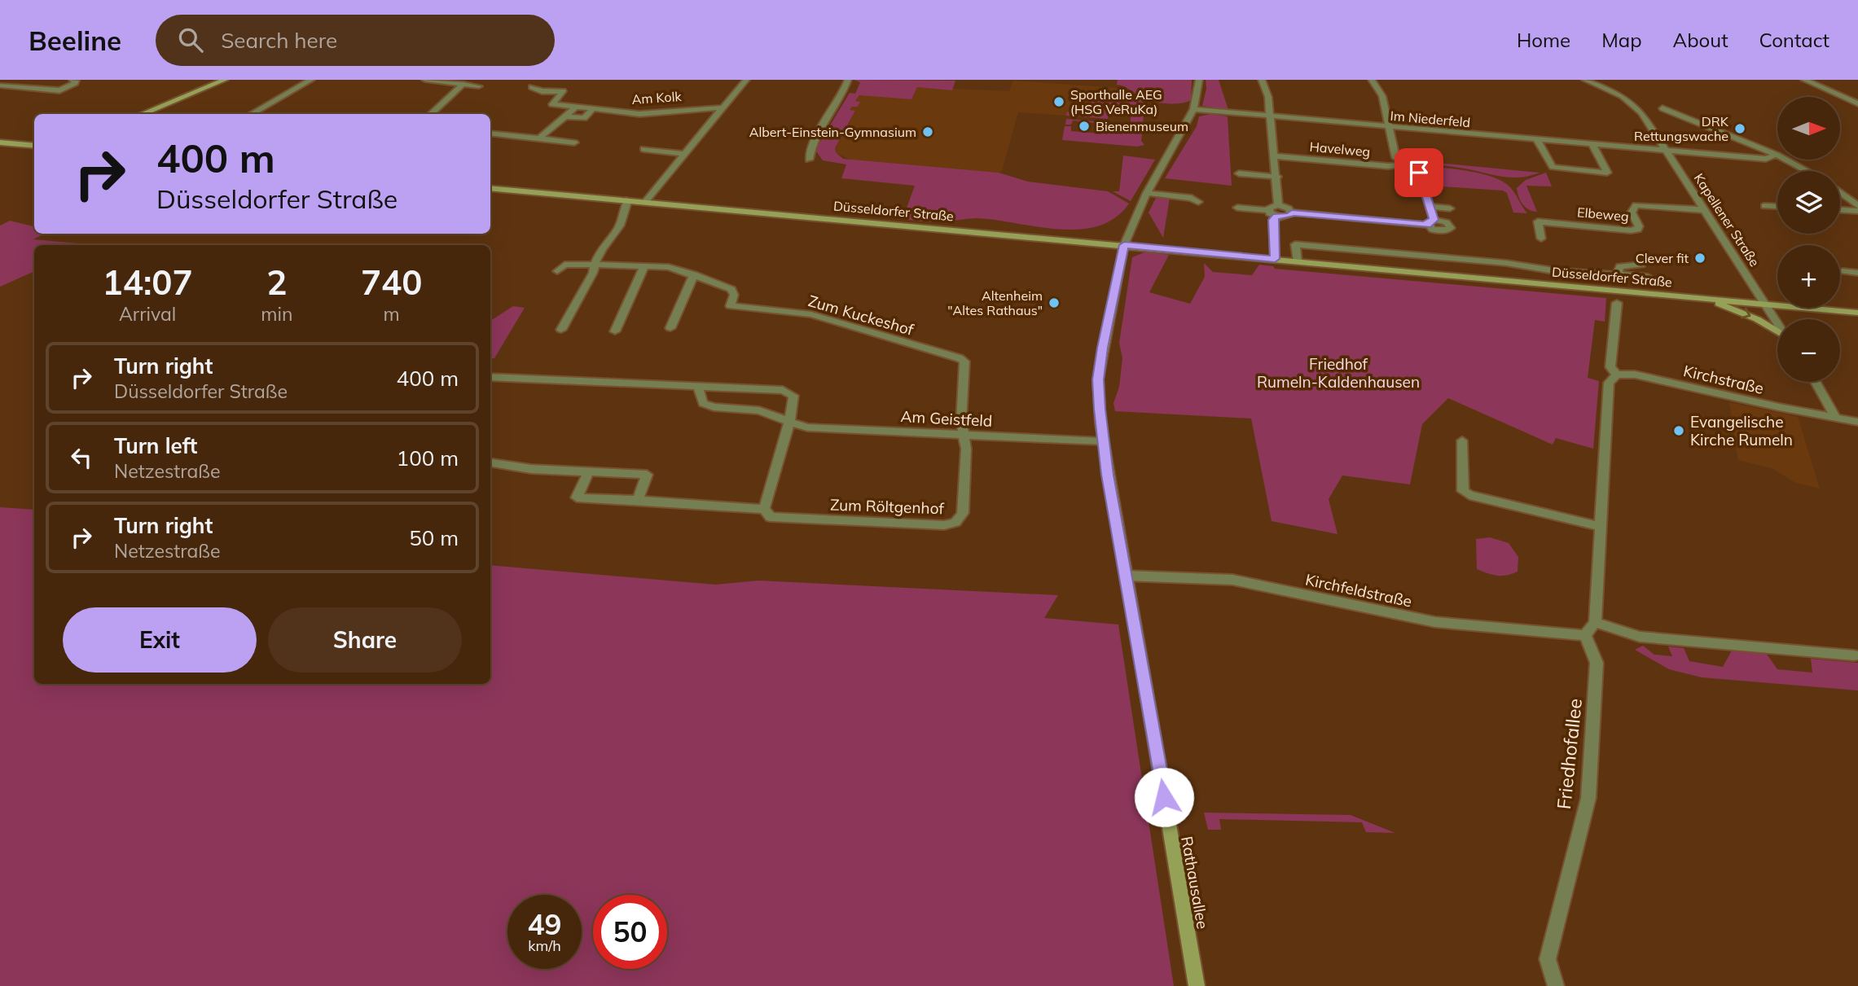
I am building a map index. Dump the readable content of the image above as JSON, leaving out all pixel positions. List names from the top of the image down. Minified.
{"streets":{"main road":["Düsseldorfer Straße","Rathausallee"],"street":["Am Kolk","Im Niederfeld","Havelweg","Elbeweg","Kapellener Straße","Zum Kuckeshof","Kirchstraße","Am Geistfeld","Zum Röltgenhof","Kirchfeldstraße","Friedhofallee"]},"crossings":[["Im Niederfeld","Kapellener Straße"],["Düsseldorfer Straße","Kapellener Straße"],["Düsseldorfer Straße","Rathausallee"],["Elbeweg","Kapellener Straße"],["Zum Kuckeshof","Am Geistfeld"],["Zum Kuckeshof","Zum Röltgenhof"],["Am Geistfeld","Zum Röltgenhof"],["Am Geistfeld","Rathausallee"],["Kirchfeldstraße","Friedhofallee"],["Kirchfeldstraße","Rathausallee"]],"parks":["Friedhof Rumeln-Kaldenhausen"],"places":["Sporthalle AEG (HSG VeRuKa)","Bienenmuseum","DRK Rettungswache","Albert-Einstein-Gymnasium","Clever fit","Altenheim \"Altes Rathaus\"","Evangelische Kirche Rumeln"],"north":"right","page":{"header":"Beeline","search":"Search here","nav":["Home","Map","About","Contact"],"map_buttons":["+","−"],"turn":["400 m","Düsseldorfer Straße"],"eta":["14:07","Arrival","2","min","740","m"],"list":[{"name":"Turn right","note":"Düsseldorfer Straße","value":"400 m"},{"name":"Turn left","note":"Netzestraße","value":"100 m"},{"name":"Turn right","note":"Netzestraße","value":"50 m"}],"buttons":["Exit","Share"],"speed":"49 km/h","limit":"50"}}
